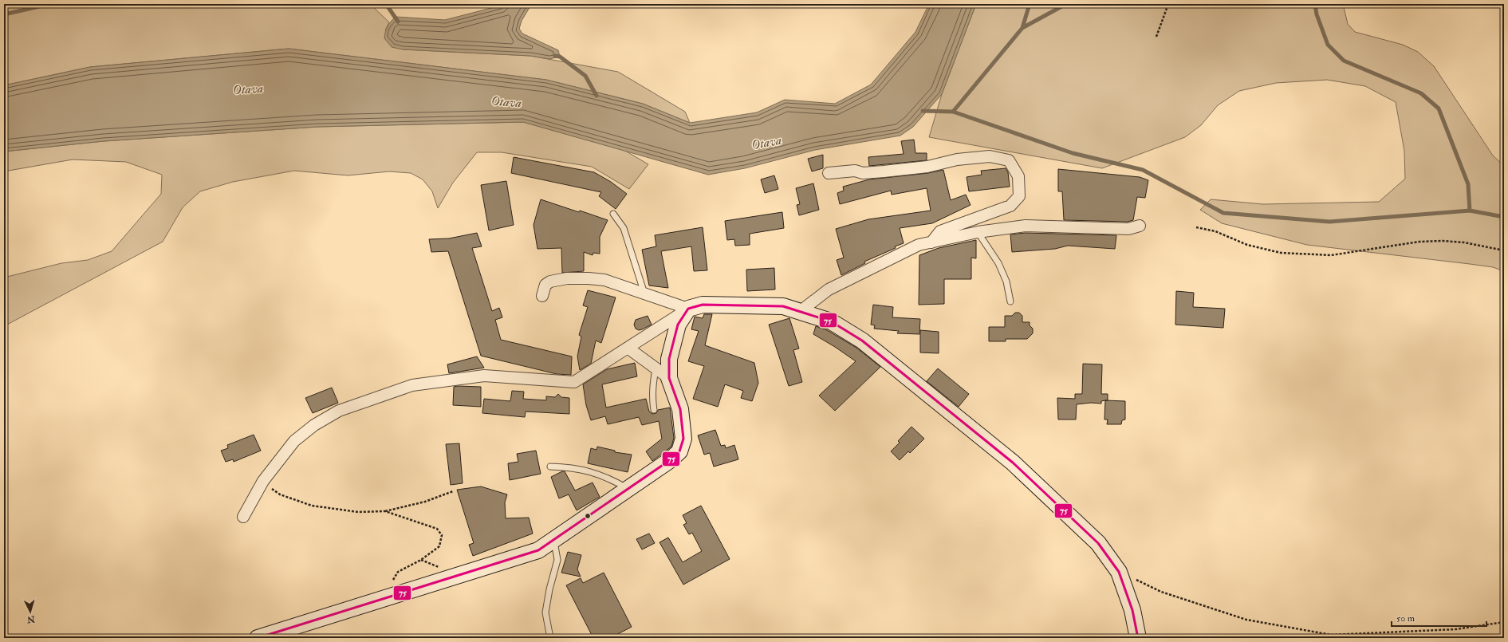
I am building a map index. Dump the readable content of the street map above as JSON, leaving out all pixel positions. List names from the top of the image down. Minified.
{"water":["Otava"],"lines":["transit line 75"],"scale_bar":"50 m","north":"bottom"}
